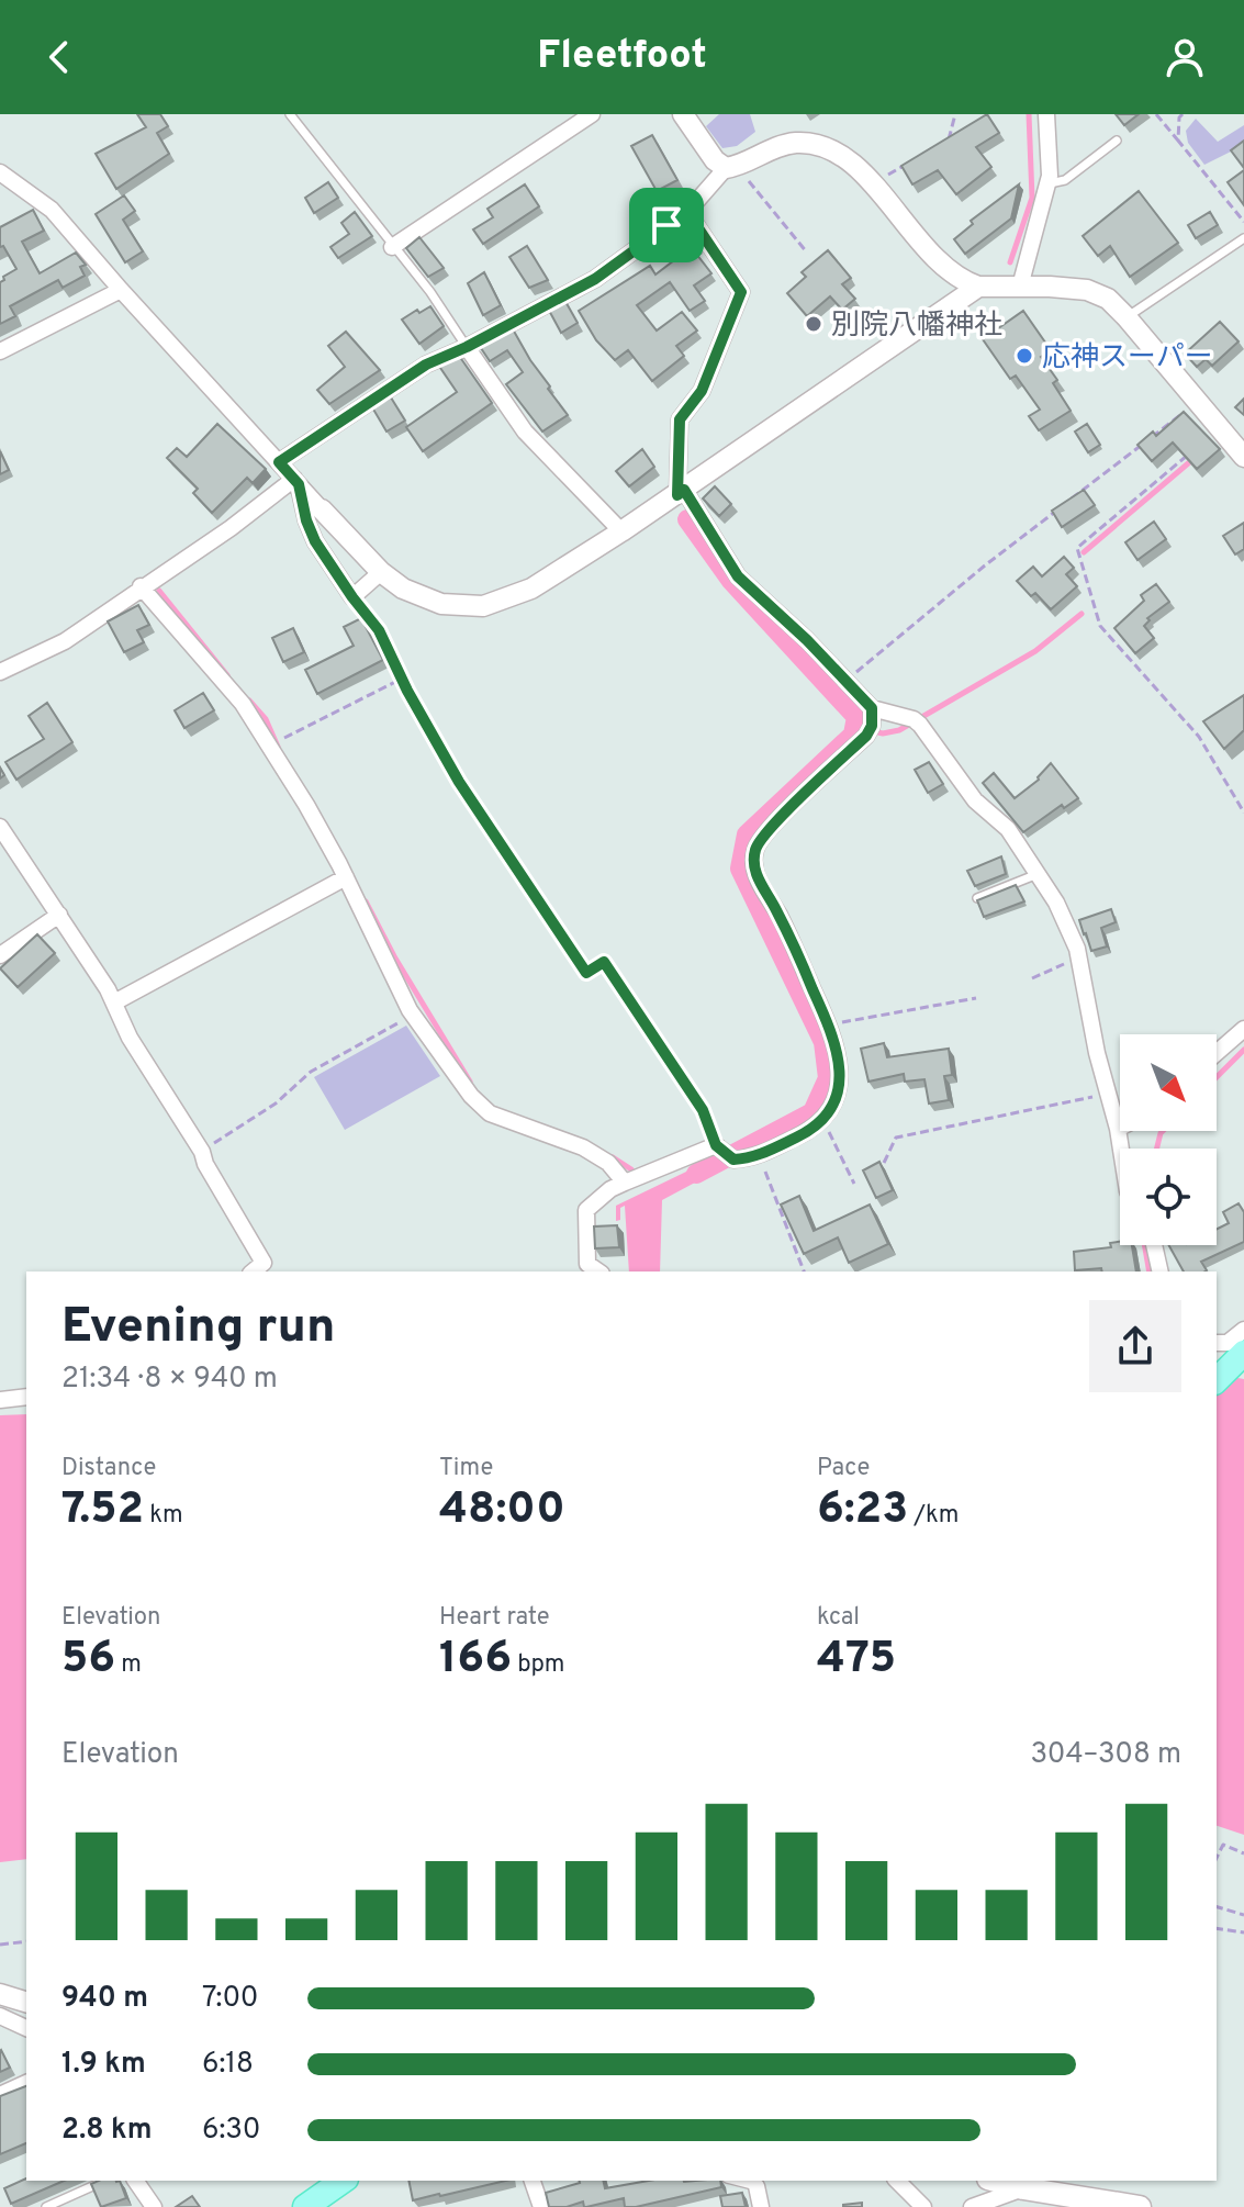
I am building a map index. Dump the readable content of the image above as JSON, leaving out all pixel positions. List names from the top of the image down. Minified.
{"places":["別院八幡神社","応神スーパー"],"north":"bottom right","page":{"header":"Fleetfoot","heading":["Evening run","21:34 · 8 × 940 m"],"stats":[["Distance","7.52 km"],["Time","48:00"],["Pace","6:23 /km"],["Elevation","56 m"],["Heart rate","166 bpm"],["kcal","475"]],"chart":["Elevation","304–308 m"],"list":[{"name":"940 m","note":"7:00"},{"name":"1.9 km","note":"6:18"},{"name":"2.8 km","note":"6:30"}]}}
